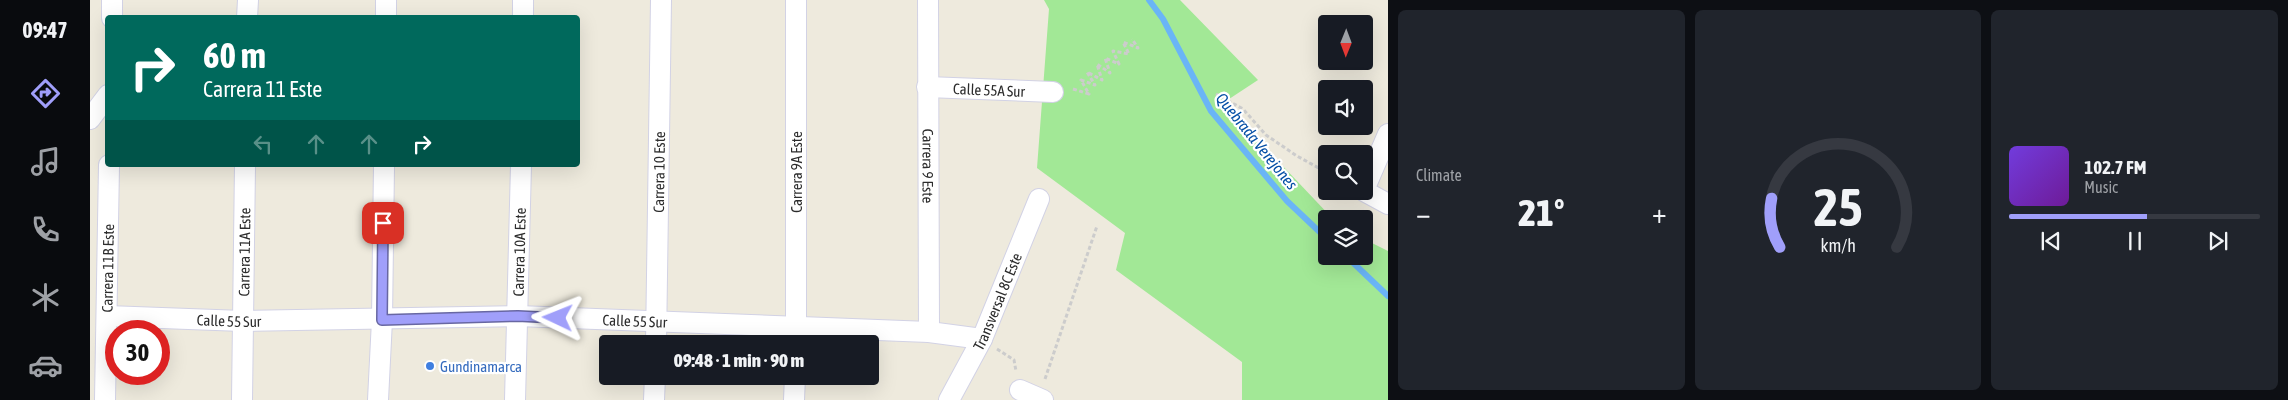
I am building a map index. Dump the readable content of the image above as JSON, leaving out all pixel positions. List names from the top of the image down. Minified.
{"streets":{"street":["Calle 55A Sur","Carrera 9 Este","Carrera 10 Este","Carrera 9A Este","Carrera 11A Este","Carrera 10A Este","Carrera 11B Este","Transversal 8C Este","Calle 55 Sur"]},"crossings":[["Calle 55A Sur","Carrera 9 Este"],["Carrera 9 Este","Calle 55 Sur"],["Carrera 10 Este","Calle 55 Sur"],["Carrera 9A Este","Calle 55 Sur"],["Carrera 11A Este","Calle 55 Sur"],["Carrera 10A Este","Calle 55 Sur"],["Carrera 11B Este","Calle 55 Sur"],["Transversal 8C Este","Calle 55 Sur"]],"water":["Quebrada Verejones"],"places":["Gundinamarca"],"north":"bottom","page":{"tabs":"09:47","tile":"Climate","turn":["60 m","Carrera 11 Este"],"song":["102.7 FM","Music"],"heat":["−","21°","+"],"limit":"30","trip":"09:48 · 1 min · 90 m","gauge":["25","km/h"]}}
